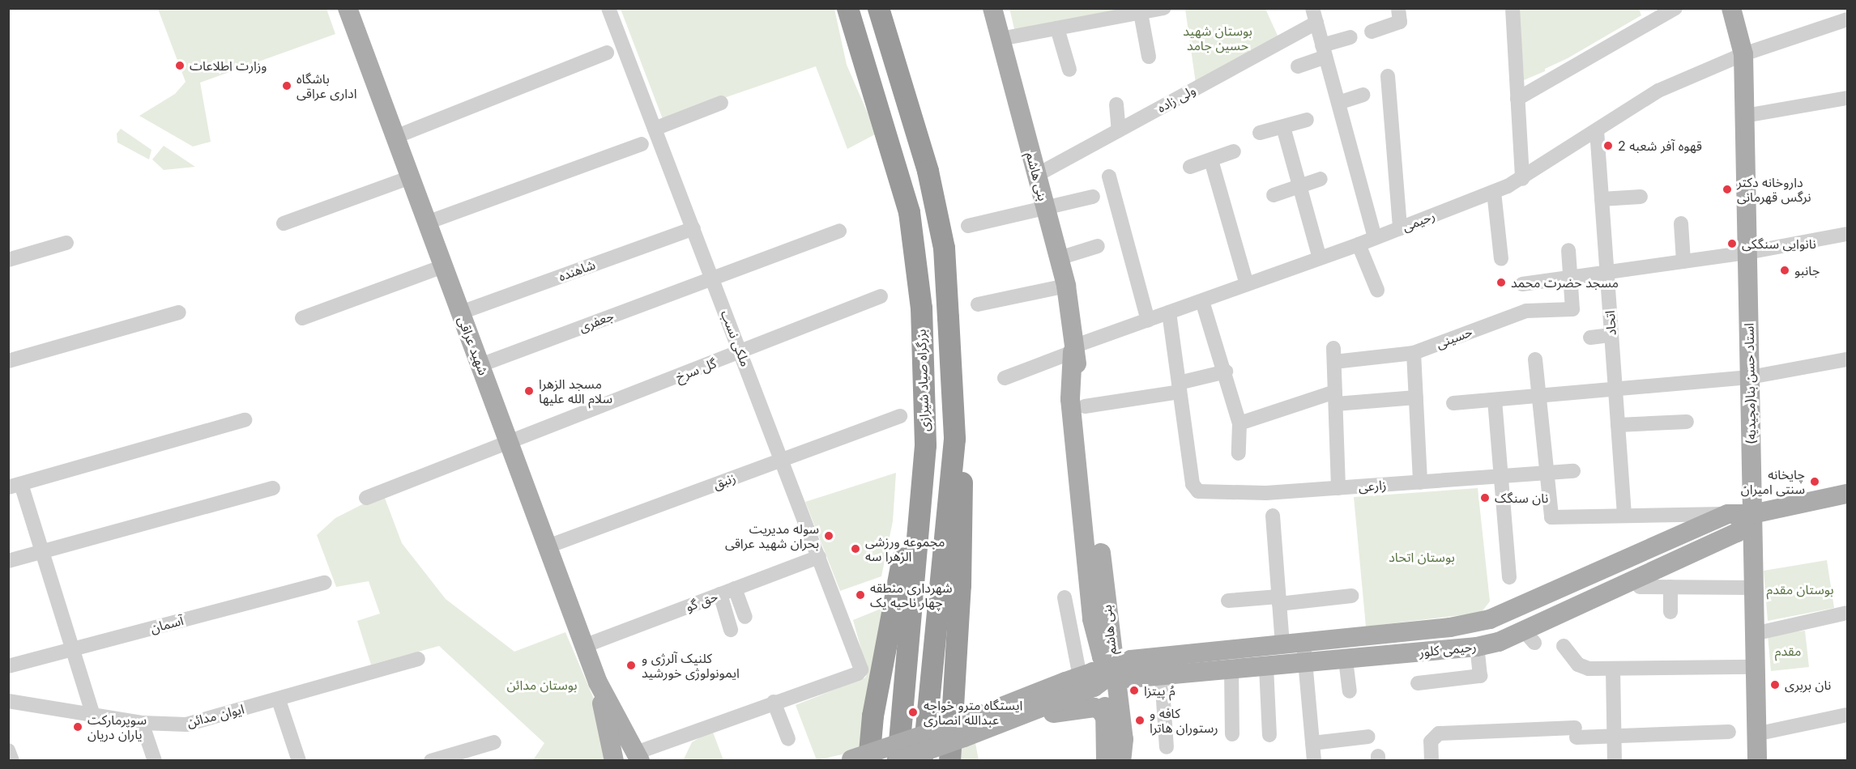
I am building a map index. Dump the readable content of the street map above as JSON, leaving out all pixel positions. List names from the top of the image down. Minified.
{"streets":{"highway":["بزرگراه صیاد شیرازی"],"main road":["بنی هاشم","شهید عراقی","استاد حسن بنا(مجیدیه)","رحیمی کلور"],"street":["ولی زاده","رحیمی","شاهنده","جعفری","اتحاد","حسینی","ملکی نسب","گل سرخ","زنبق","زارعی","حق گو","آسمان","ایوان مدائن"]},"crossings":[["ولی زاده","بنی هاشم"],["بنی هاشم","رحیمی"],["بنی هاشم","رحیمی کلور"],["رحیمی","اتحاد"],["رحیمی","استاد حسن بنا(مجیدیه)"],["شاهنده","ملکی نسب"],["شاهنده","شهید عراقی"],["جعفری","ملکی نسب"],["جعفری","شهید عراقی"],["ملکی نسب","گل سرخ"],["ملکی نسب","زنبق"],["ملکی نسب","حق گو"],["شهید عراقی","گل سرخ"],["شهید عراقی","زنبق"],["شهید عراقی","حق گو"],["استاد حسن بنا(مجیدیه)","رحیمی کلور"]],"parks":["بوستان شهید حسین جامد","بوستان اتحاد","بوستان مقدم","مقدم","بوستان مدائن"],"places":["وزارت اطلاعات","باشگاه اداری عراقی","قهوه آفر شعبه 2","داروخانه دکتر نرگس قهرمانی","نانوایی سنگکی","جانبو","مسجد حضرت محمد","مسجد الزهرا سلام الله علیها","چایخانه سنتی امیران","نان سنگک","سوله مدیریت بحران شهید عراقی","مجموعه ورزشی الزهرا سه","شهرداری منطقه چهار ناحیه یک","کلنیک آلرژی و ایمونولوژی خورشید","نان بربری","مُ پیتزا","ایستگاه مترو خواجه عبدالله انصاری","کافه و رستوران هاترا","سوپرمارکت یاران دریان"]}
